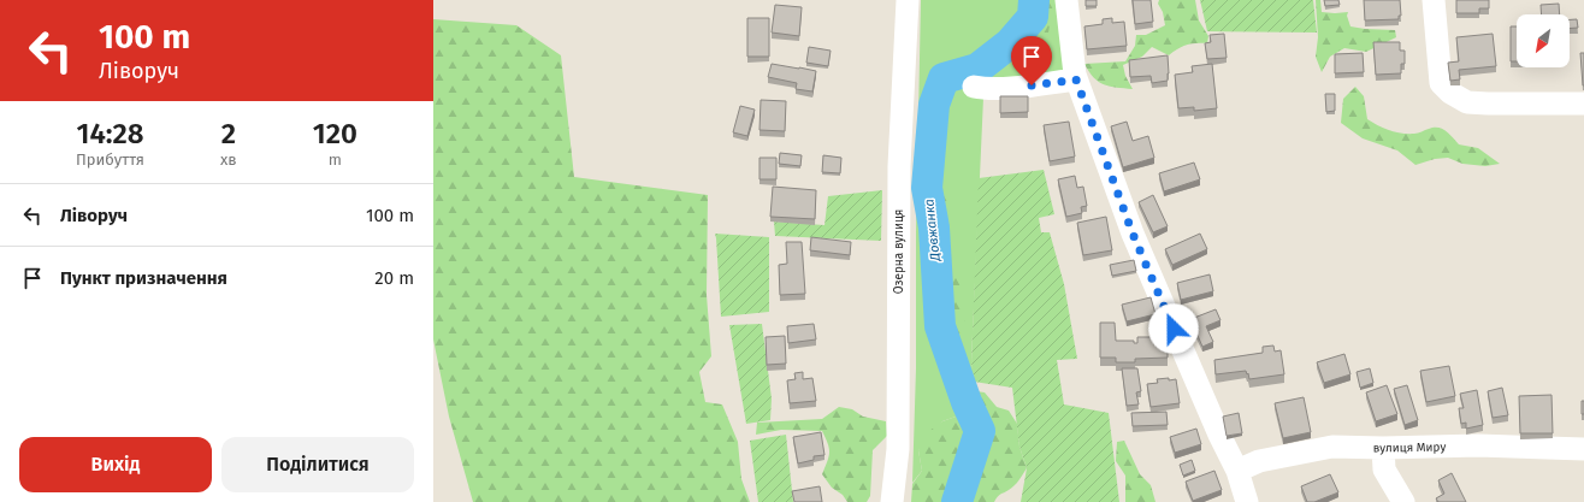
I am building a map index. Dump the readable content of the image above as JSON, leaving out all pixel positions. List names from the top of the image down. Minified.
{"streets":{"street":["Озерна вулиця","вулиця Миру"]},"water":["Довжанка"],"north":"bottom left","page":{"turn":["100 m","Ліворуч"],"eta":["14:28","Прибуття","2","хв","120","m"],"list":[{"name":"Ліворуч","value":"100 m"},{"name":"Пункт призначення","value":"20 m"}],"buttons":["Вихід","Поділитися"]}}
